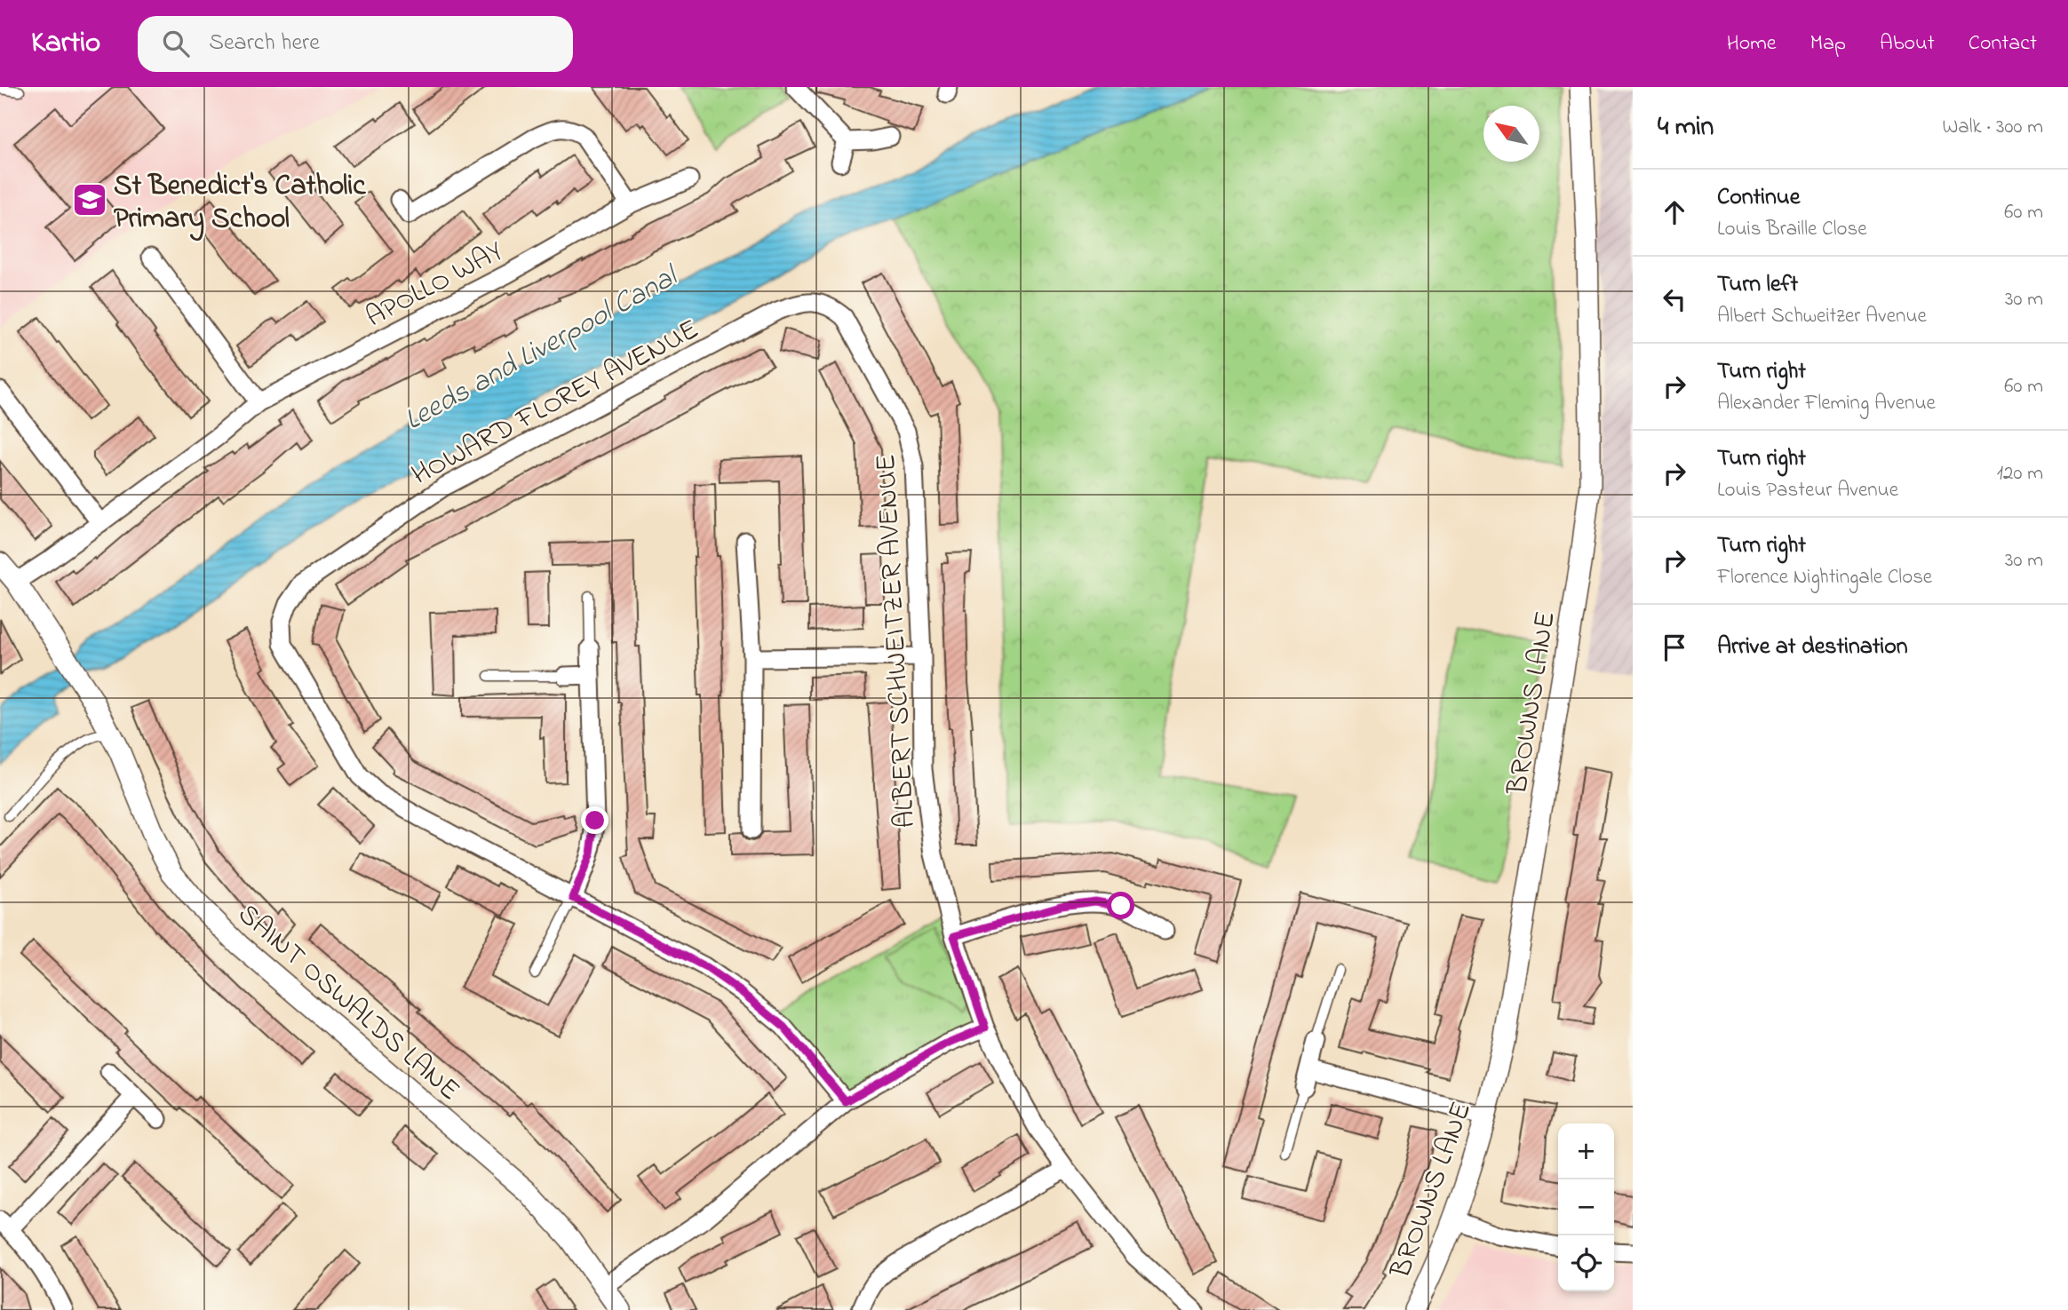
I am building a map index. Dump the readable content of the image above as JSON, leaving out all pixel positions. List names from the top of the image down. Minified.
{"streets":{"street":["APOLLO WAY","HOWARD FLOREY AVENUE","ALBERT SCHWEITZER AVENUE","BROWNS LANE","SAINT OSWALDS LANE"]},"crossings":[["APOLLO WAY","SAINT OSWALDS LANE"],["HOWARD FLOREY AVENUE","ALBERT SCHWEITZER AVENUE"]],"water":["Leeds and Liverpool Canal"],"places":{"school or university":["St Benedict's Catholic Primary School"]},"north":"top left","page":{"header":"Kartio","search":"Search here","nav":["Home","Map","About","Contact"],"heading":["4 min","Walk · 300 m"],"list":[["Continue","Louis Braille Close","60 m"],["Turn left","Albert Schweitzer Avenue","30 m"],["Turn right","Alexander Fleming Avenue","60 m"],["Turn right","Louis Pasteur Avenue","120 m"],["Turn right","Florence Nightingale Close","30 m"],"Arrive at destination"],"map_buttons":["+","−"]}}
